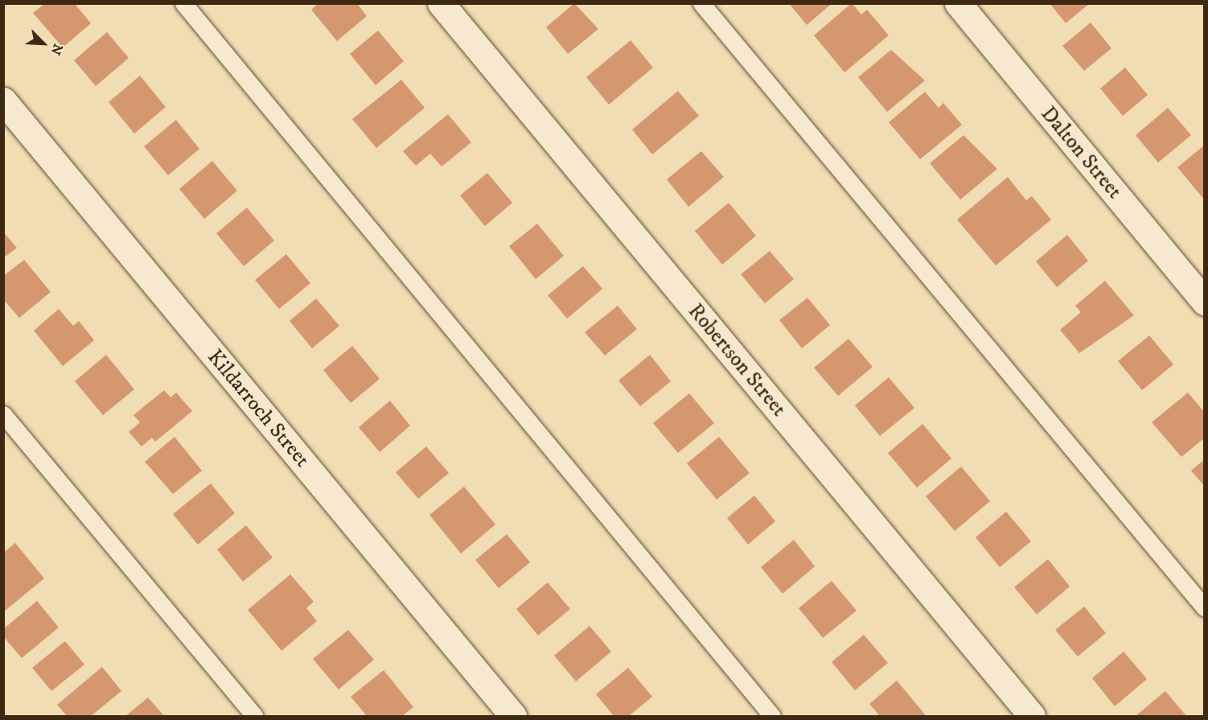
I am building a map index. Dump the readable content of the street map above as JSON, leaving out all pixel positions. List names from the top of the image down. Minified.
{"streets":{"street":["Dalton Street","Robertson Street","Kildarroch Street"]},"north":"bottom right"}
